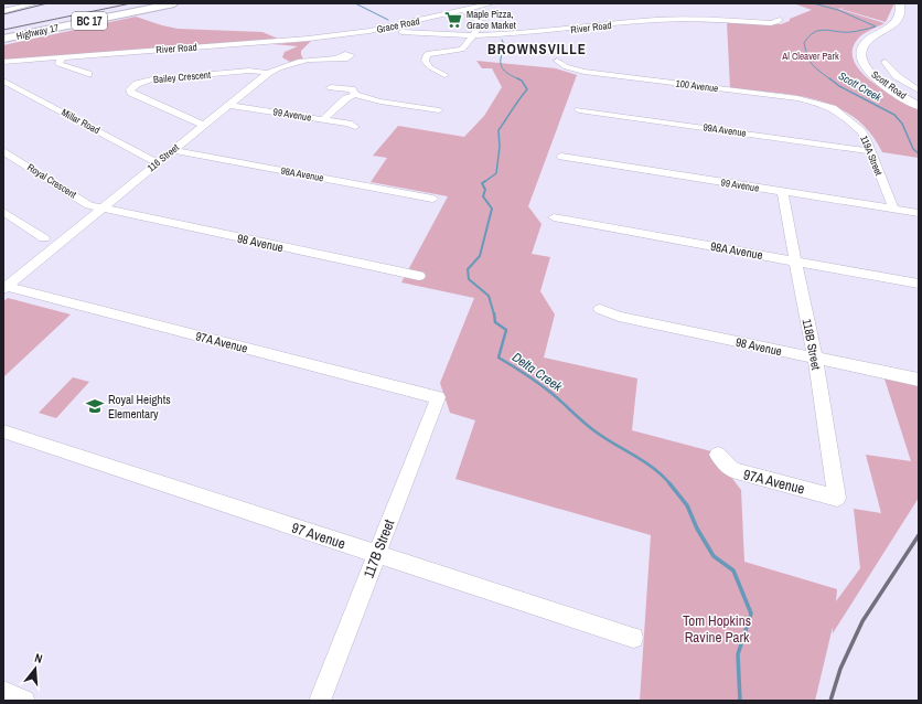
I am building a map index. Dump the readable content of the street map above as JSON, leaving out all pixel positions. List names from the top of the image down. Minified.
{"streets":{"highway":["BC 17","Highway 17"],"main road":["Scott Road"],"street":["Grace Road","River Road","Bailey Crescent","100 Avenue","99 Avenue","Millar Road","99A Avenue","119A Street","116 Street","98A Avenue","Royal Crescent","98 Avenue","97A Avenue","118B Street","97 Avenue","117B Street"]},"crossings":[["Grace Road","River Road"],["Bailey Crescent","116 Street"],["100 Avenue","119A Street"],["99 Avenue","119A Street"],["99 Avenue","116 Street"],["99 Avenue","118B Street"],["Millar Road","116 Street"],["99A Avenue","119A Street"],["116 Street","98A Avenue"],["116 Street","Royal Crescent"],["116 Street","98 Avenue"],["116 Street","97A Avenue"],["98A Avenue","118B Street"],["Royal Crescent","98 Avenue"],["98 Avenue","118B Street"],["97A Avenue","118B Street"],["97A Avenue","117B Street"],["97 Avenue","117B Street"]],"districts":["BROWNSVILLE"],"water":["Scott Creek","Delta Creek"],"parks":["Al Cleaver Park","Tom Hopkins Ravine Park"],"places":{"supermarket":["Maple Pizza, Grace Market"],"school or university":["Royal Heights Elementary"]},"north":"top"}
